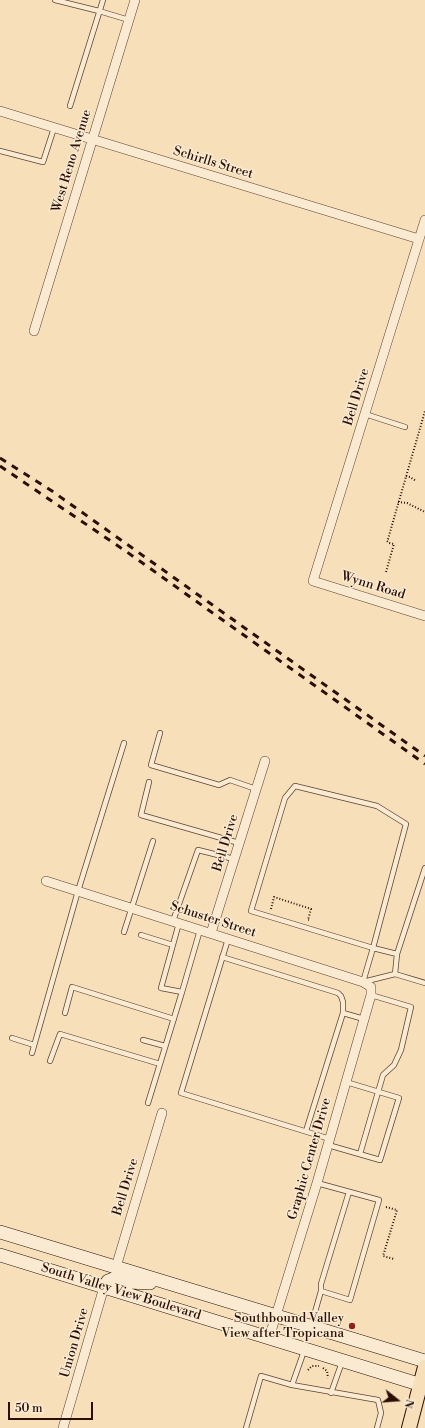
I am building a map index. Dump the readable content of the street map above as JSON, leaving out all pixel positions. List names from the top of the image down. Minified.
{"streets":{"main road":["South Valley View Boulevard"],"street":["West Reno Avenue","Schirlls Street","Bell Drive","Wynn Road","Schuster Street","Graphic Center Drive","Union Drive"]},"crossings":[["West Reno Avenue","Schirlls Street"],["Schirlls Street","Bell Drive"],["Bell Drive","Wynn Road"],["Bell Drive","Schuster Street"],["Bell Drive","South Valley View Boulevard"],["Schuster Street","Graphic Center Drive"],["Graphic Center Drive","South Valley View Boulevard"],["South Valley View Boulevard","Union Drive"]],"places":["Southbound Valley View after Tropicana"],"scale_bar":"50 m","north":"right"}
